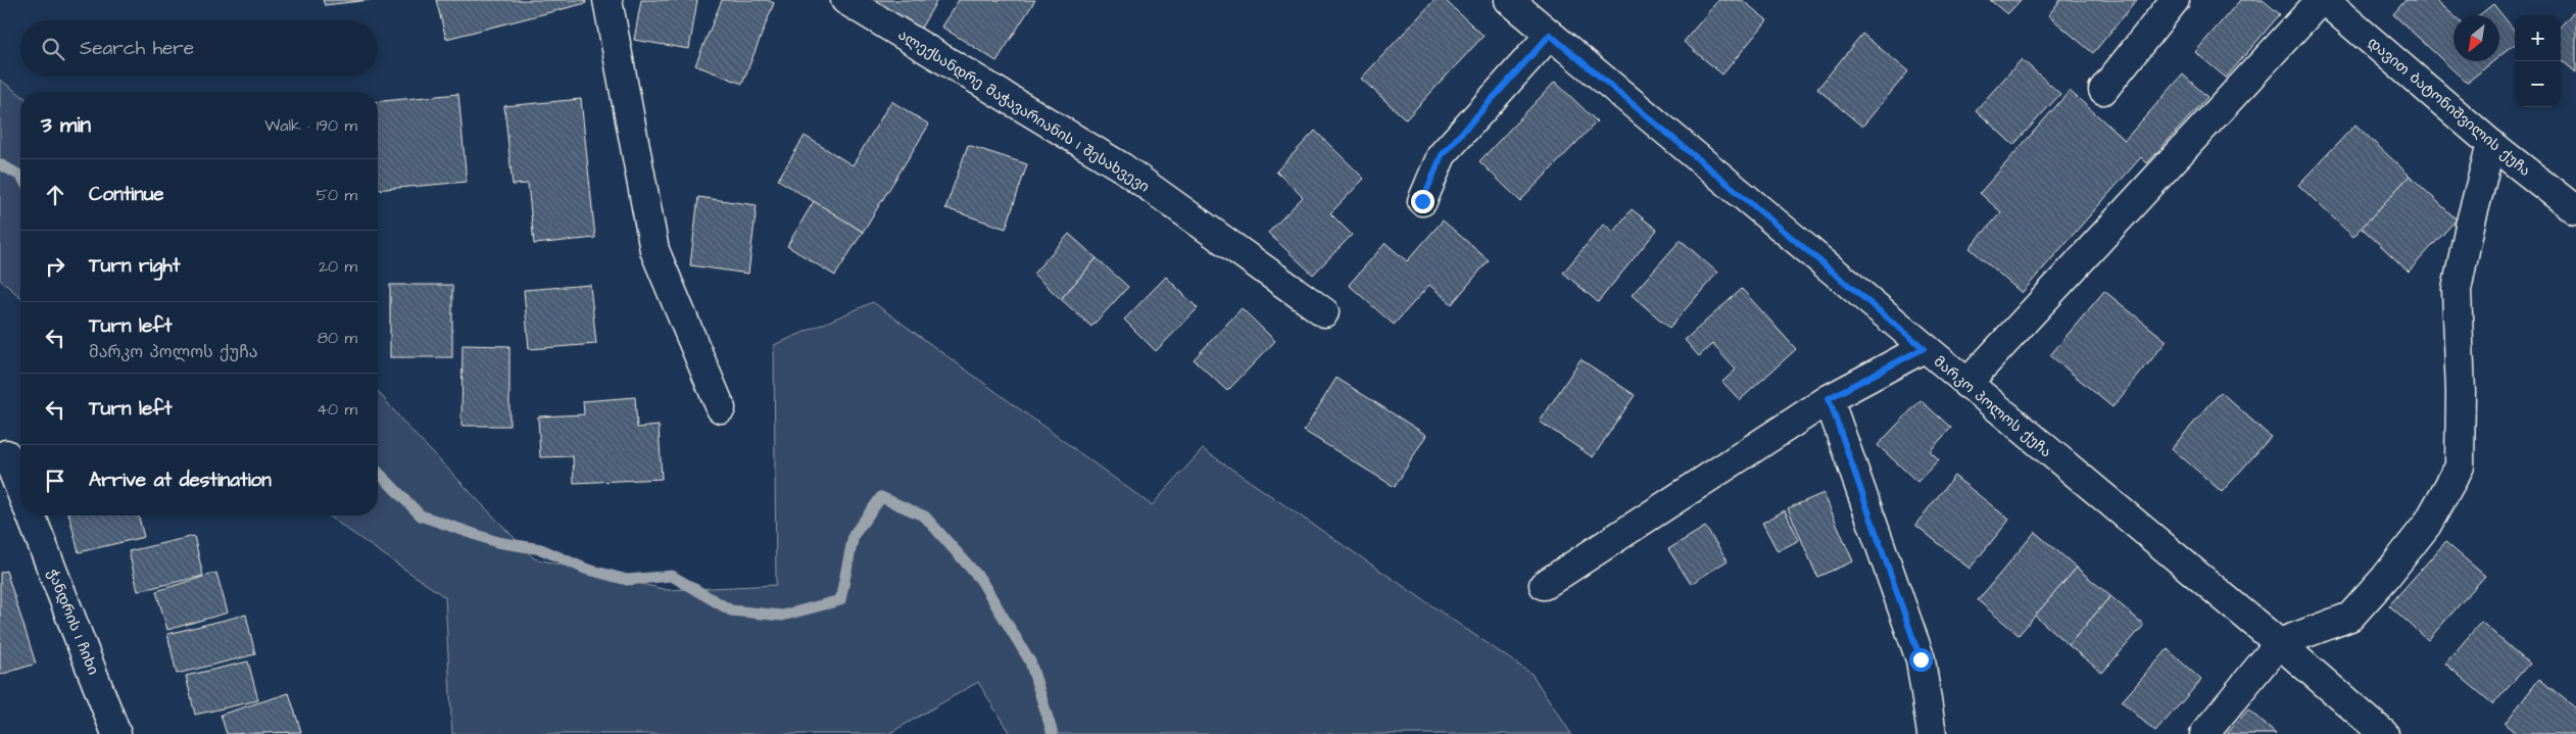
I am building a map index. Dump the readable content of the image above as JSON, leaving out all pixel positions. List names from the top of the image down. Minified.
{"streets":{"street":["დავით ბატონიშვილის ქუჩა","ალექსანდრე მაჭავარიანის I შესახვევი","მარკო პოლოს ქუჩა","ჭანდრის I ჩიხი"]},"north":"bottom left","page":{"map_buttons":["+","−"],"search":"Search here","heading":["3 min","Walk · 190 m"],"list":[["Continue","50 m"],["Turn right","20 m"],["Turn left","მარკო პოლოს ქუჩა","80 m"],["Turn left","40 m"],"Arrive at destination"]}}
